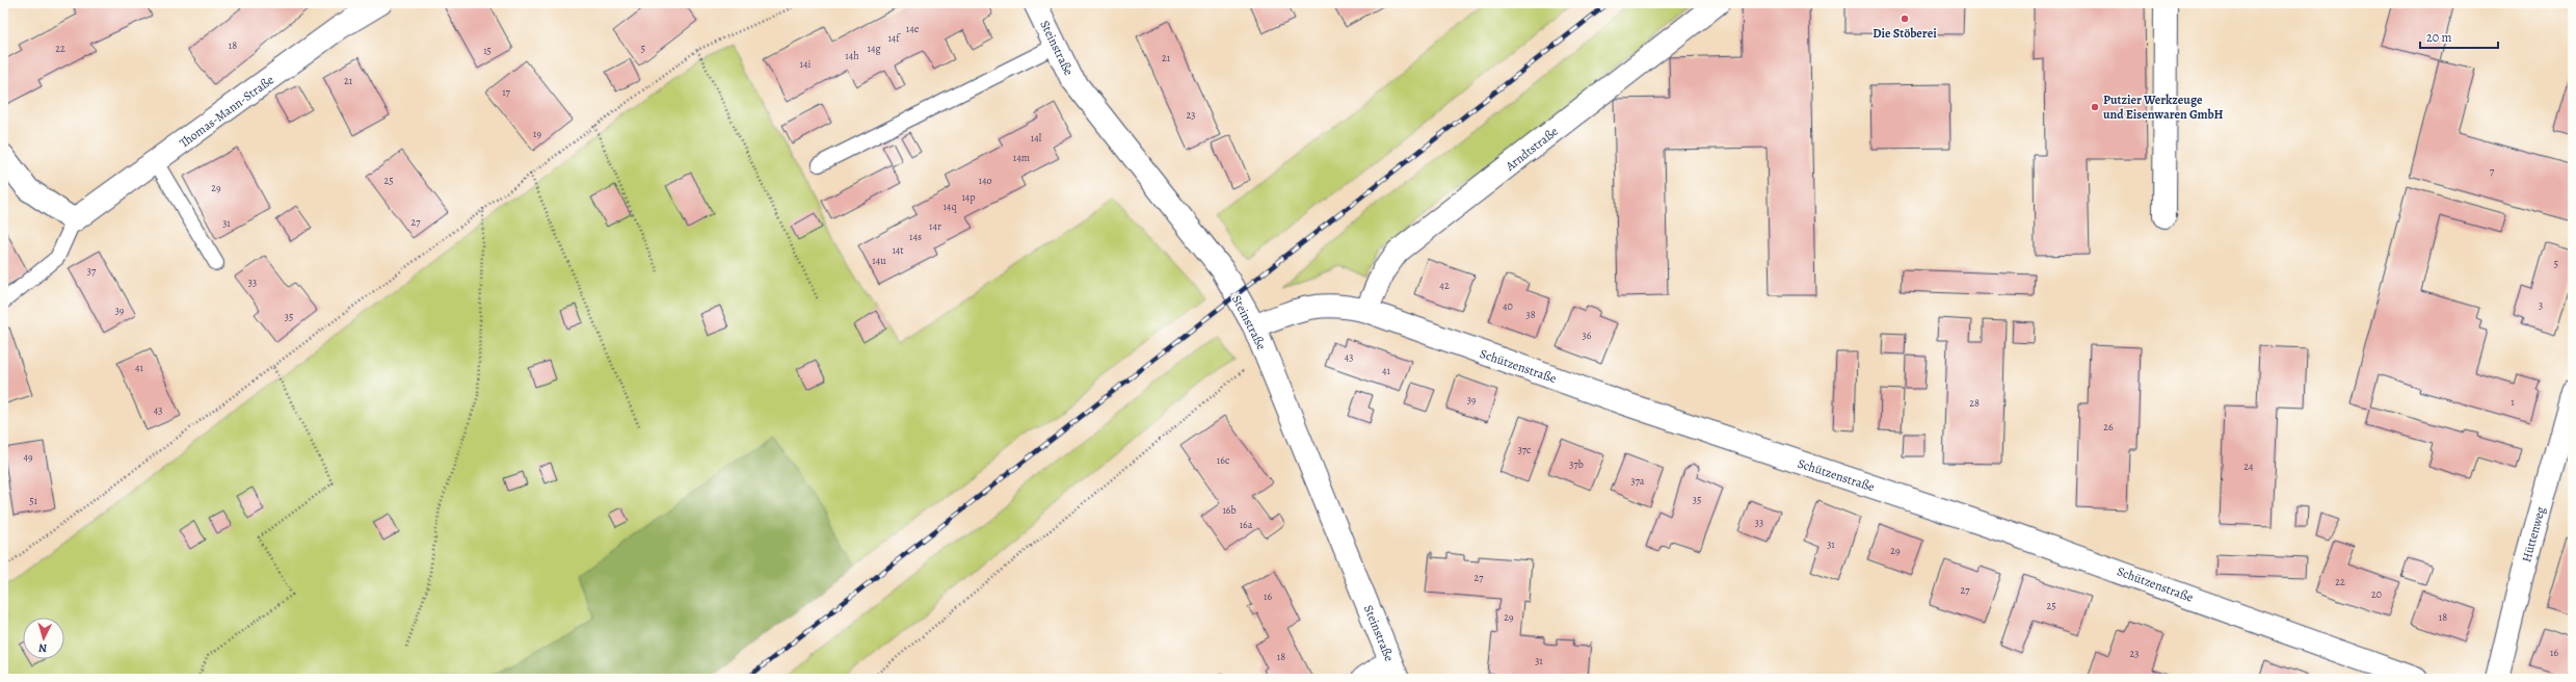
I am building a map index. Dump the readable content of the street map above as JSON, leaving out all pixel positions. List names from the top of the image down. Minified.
{"streets":{"street":["Steinstraße","Thomas-Mann-Straße","Arndtstraße","Schützenstraße","Hüttenweg"]},"crossings":[["Steinstraße","Schützenstraße"],["Arndtstraße","Schützenstraße"]],"places":["Die Stöberei","Putzier Werkzeuge und Eisenwaren GmbH"],"house_numbers":["14e","14f","18","22","5","14g","15","14h","21","14i","21","17","23","19","14l","14m","7","25","14o","29","14p","14q","27","31","14r","14s","14t","14u","5","37","33","42","3","40","39","38","35","36","43","41","41","39","1","28","43","26","37c","49","16c","37b","24","37a","35","51","16b","33","16a","31","29","27","22","27","20","16","25","29","18","16","23","18","31"],"scale_bar":"20 m","north":"bottom"}
